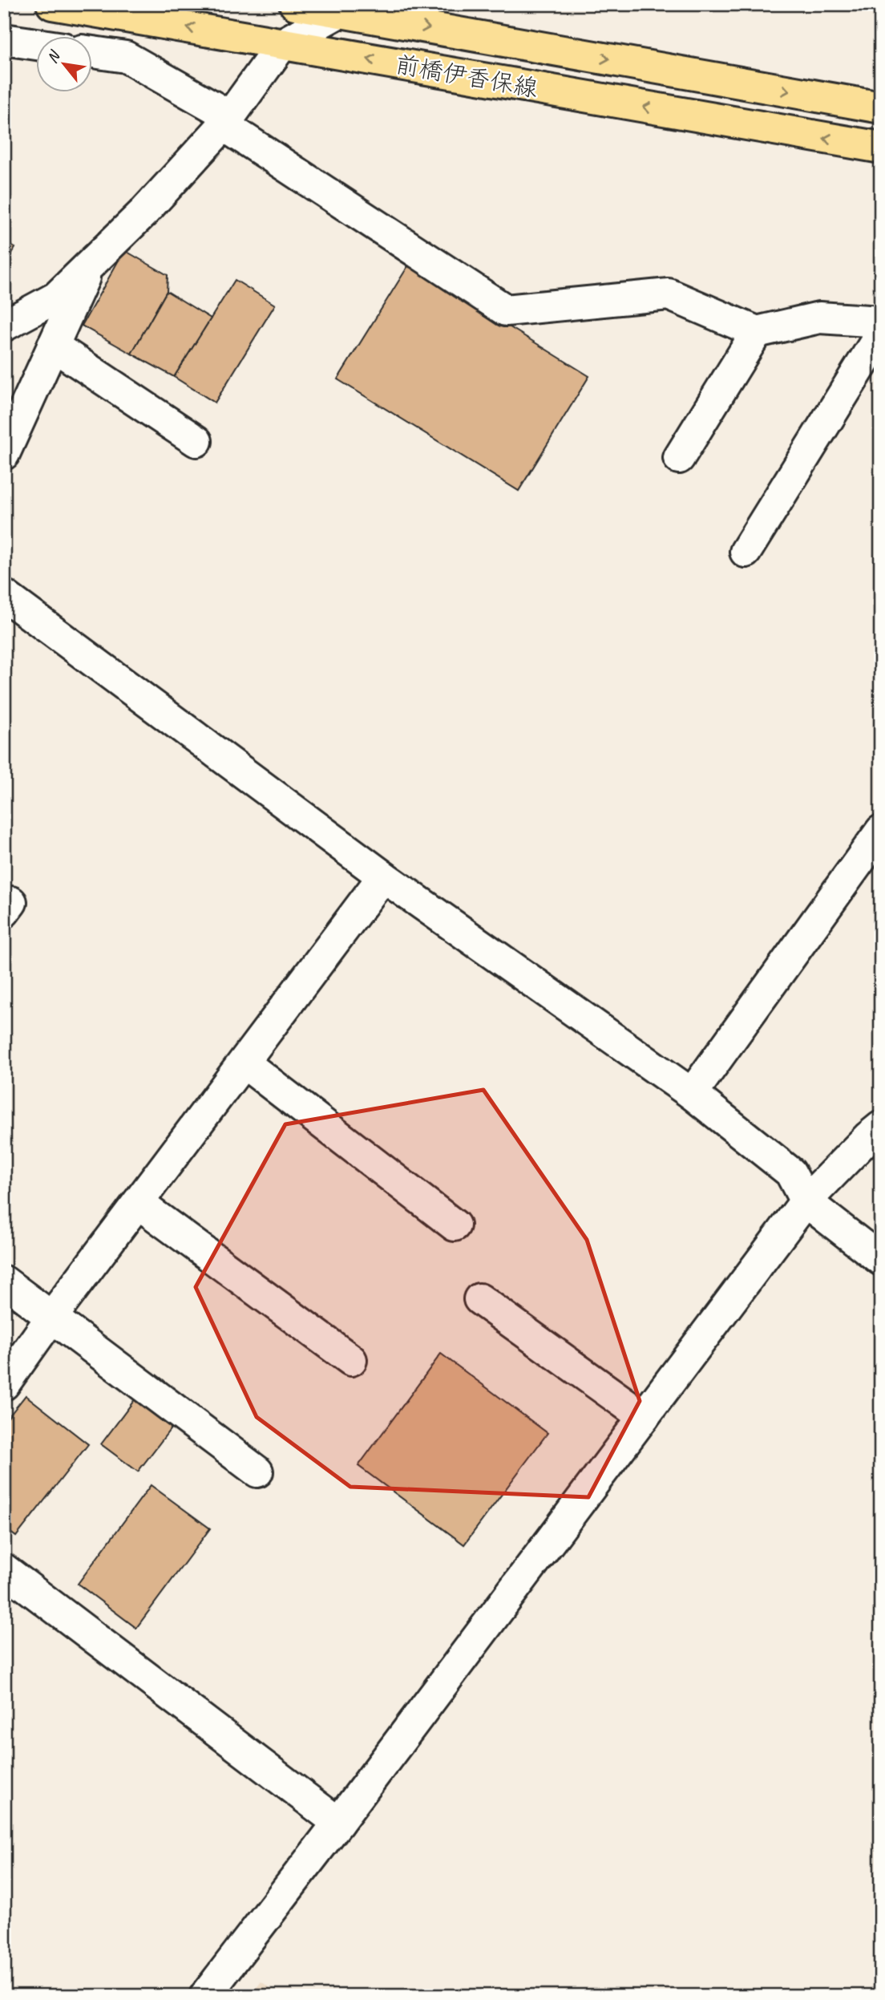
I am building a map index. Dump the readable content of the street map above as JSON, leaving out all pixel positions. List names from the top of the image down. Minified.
{"streets":{"main road":["前橋伊香保線"]},"north":"top left"}
